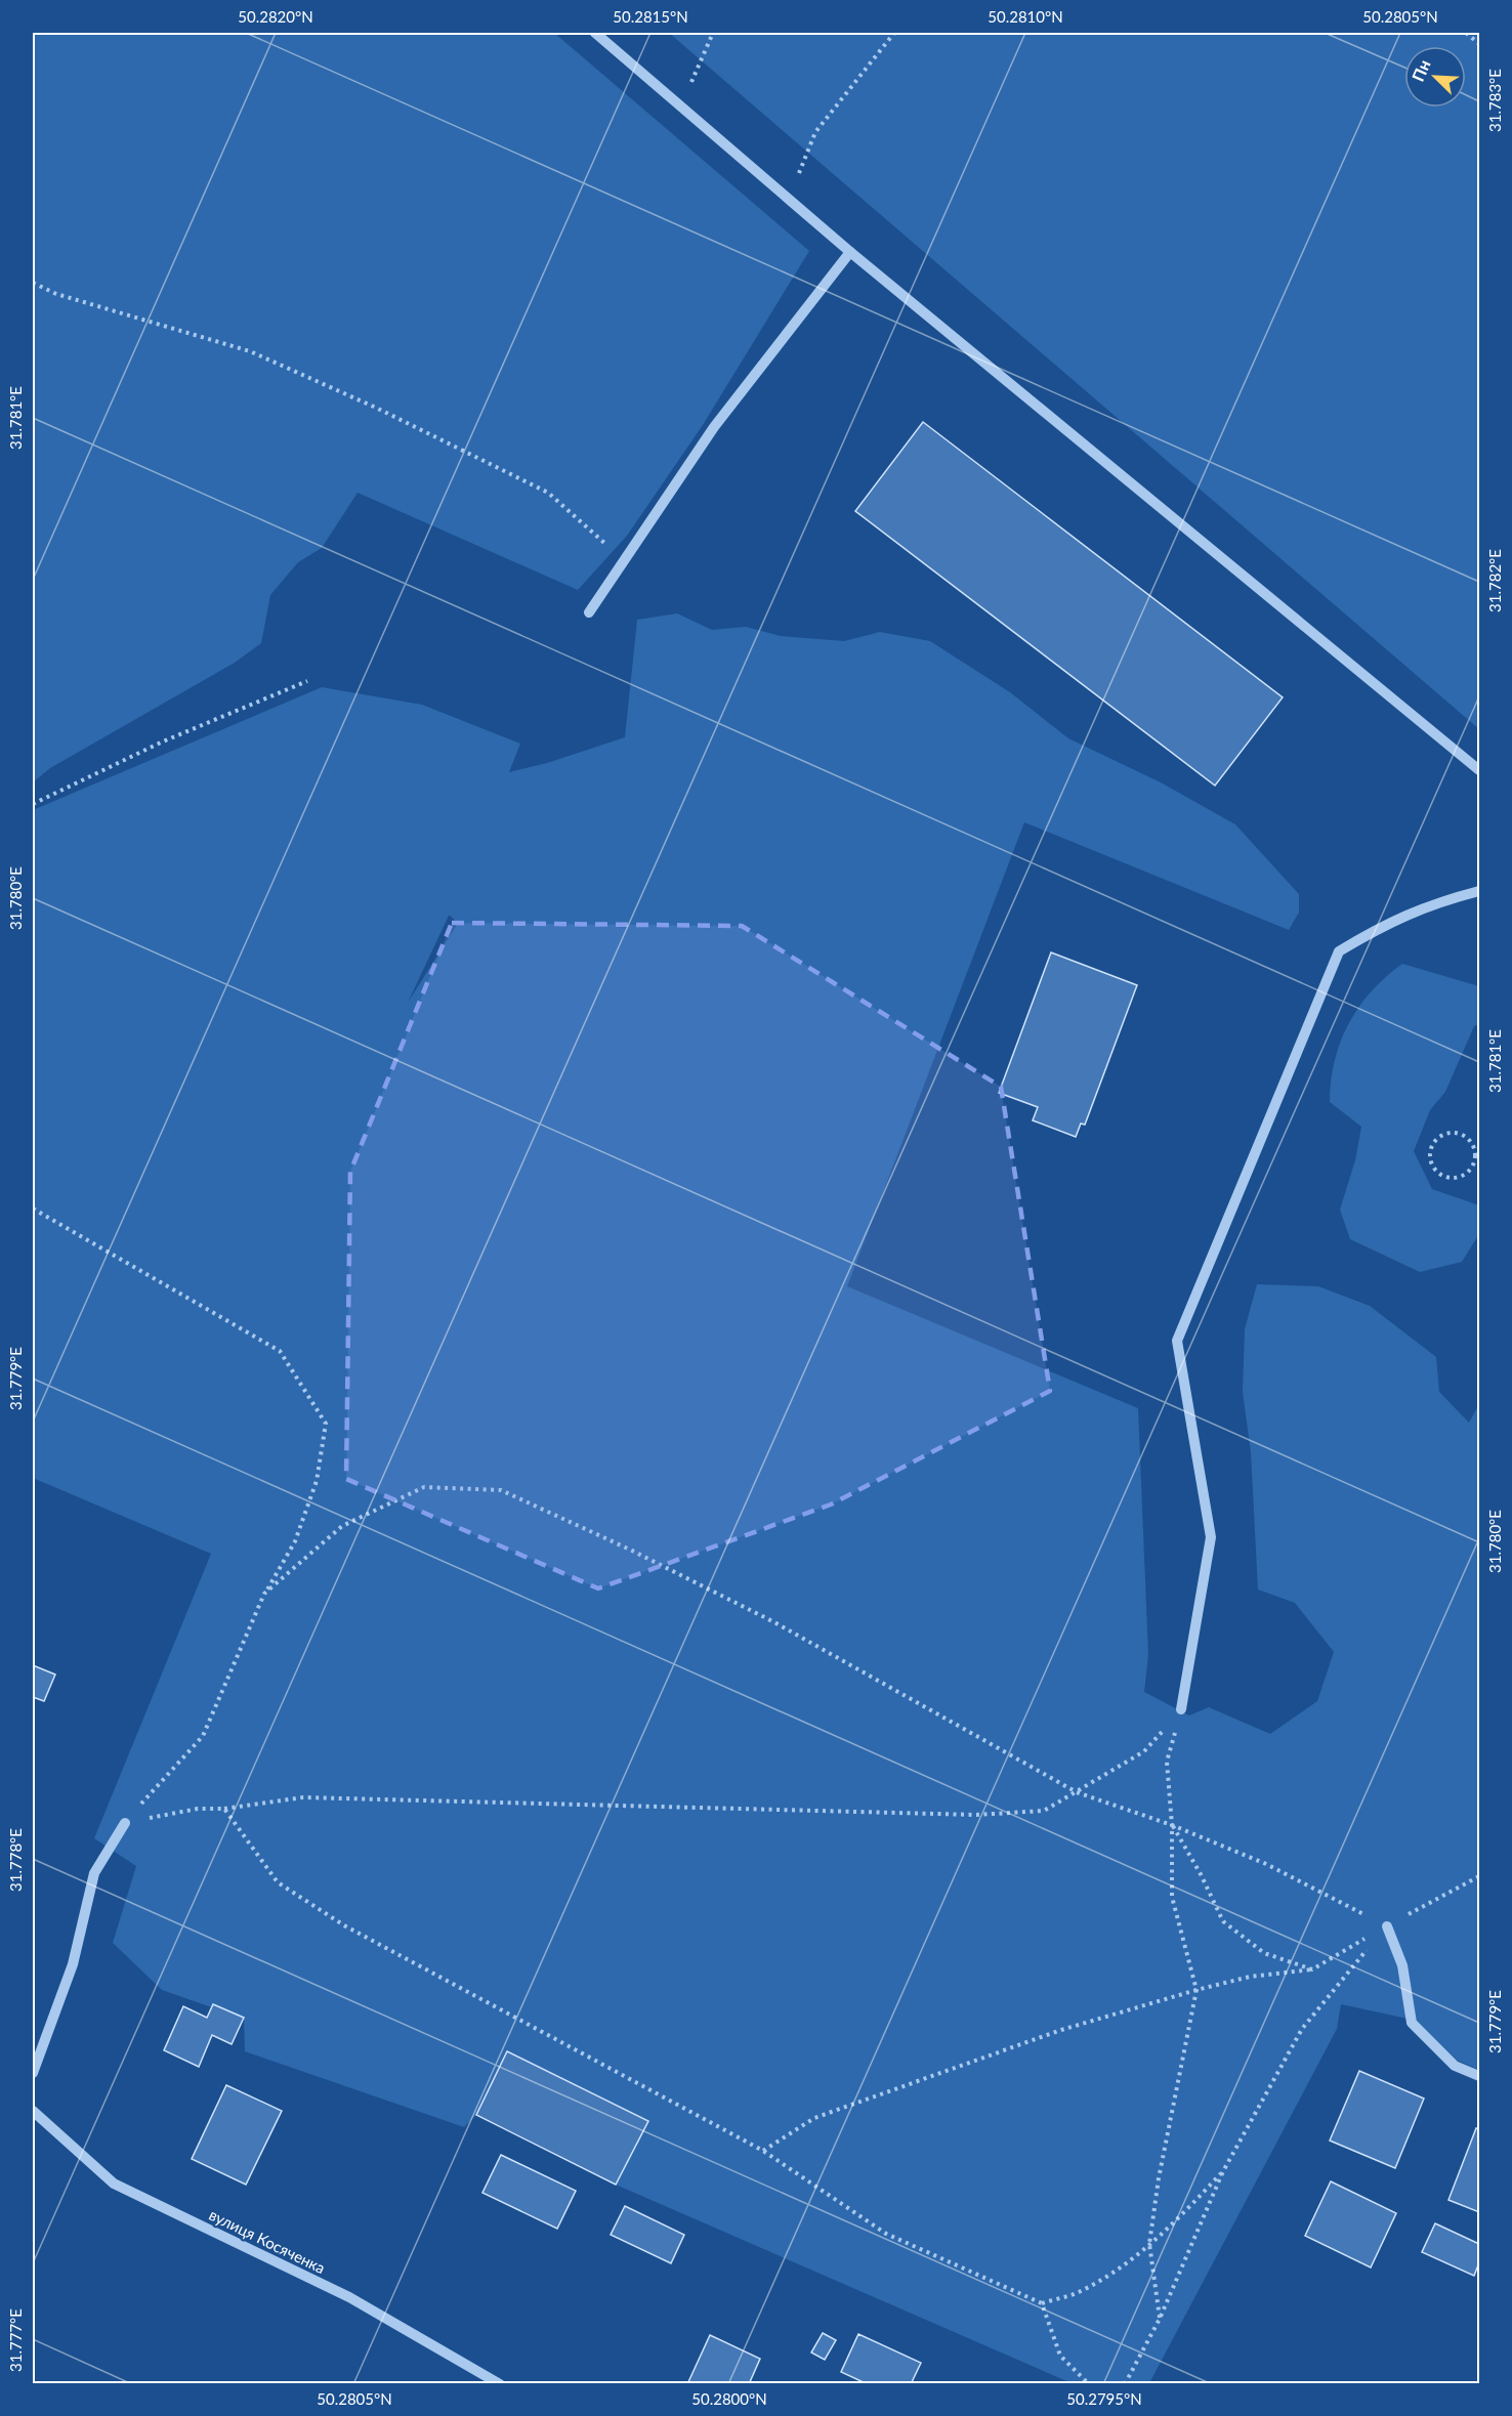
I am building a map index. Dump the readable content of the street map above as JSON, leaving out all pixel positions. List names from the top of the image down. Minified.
{"streets":{"street":["вулиця Косяченка"]},"north":"top left","coordinates":["50.2820°N","50.2815°N","50.2810°N","50.2805°N","31.783°E","31.781°E","31.782°E","31.780°E","31.779°E","31.778°E","31.777°E","50.2800°N","50.2795°N"]}
